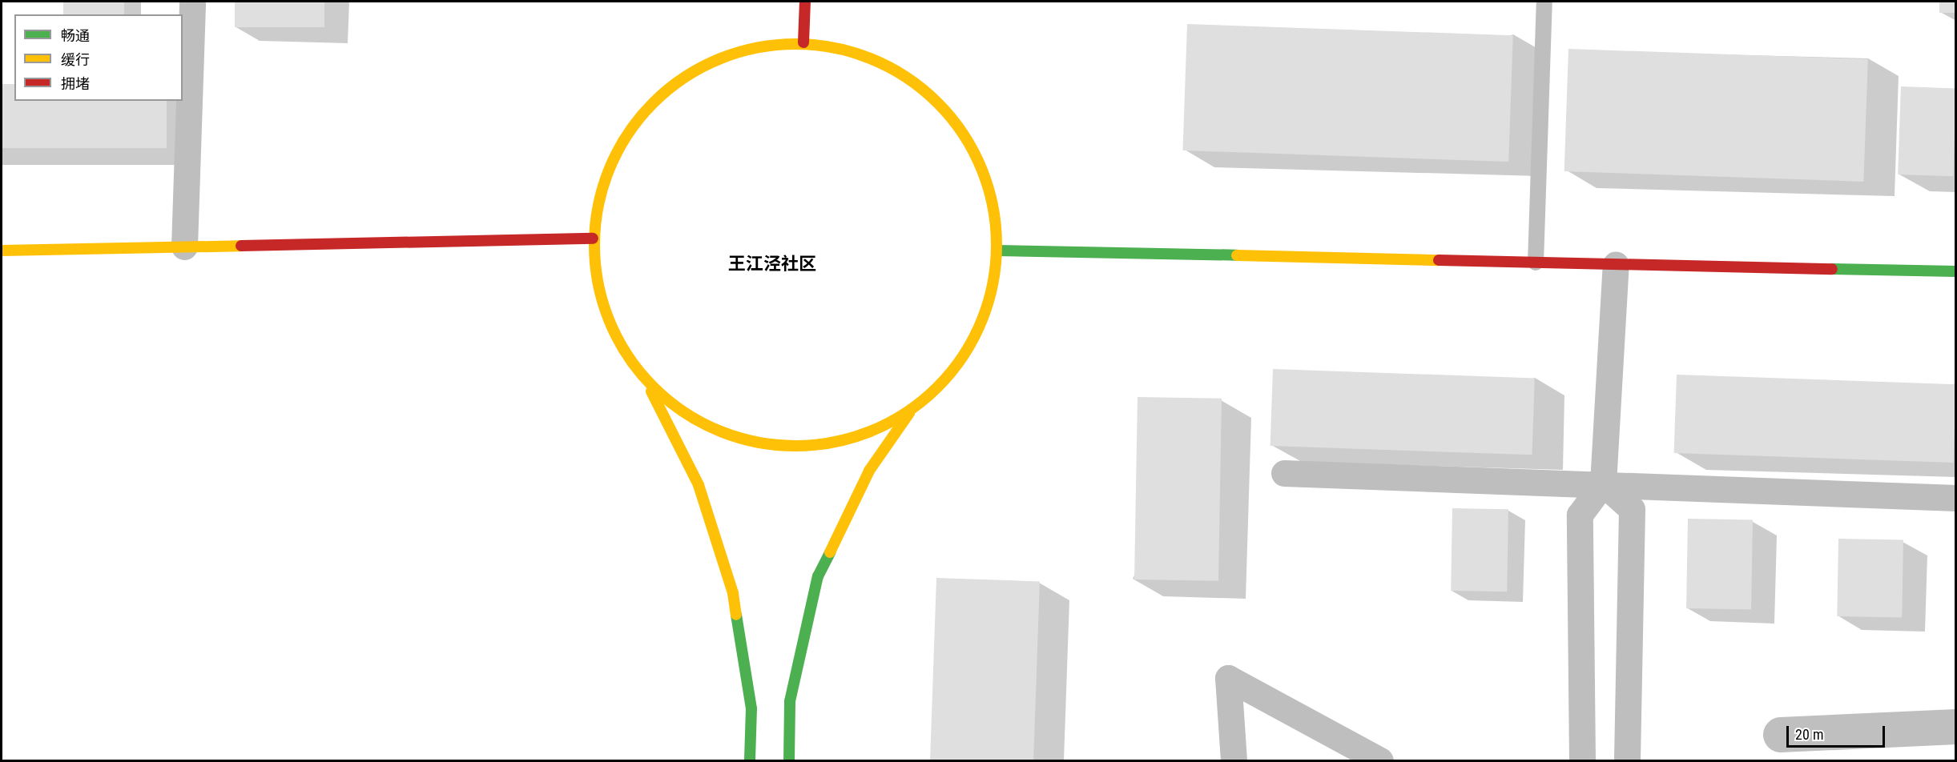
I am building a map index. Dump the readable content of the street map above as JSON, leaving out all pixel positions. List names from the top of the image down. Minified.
{"districts":["王江泾社区"],"legend":["畅通","缓行","拥堵"],"scale_bar":"20 m"}
